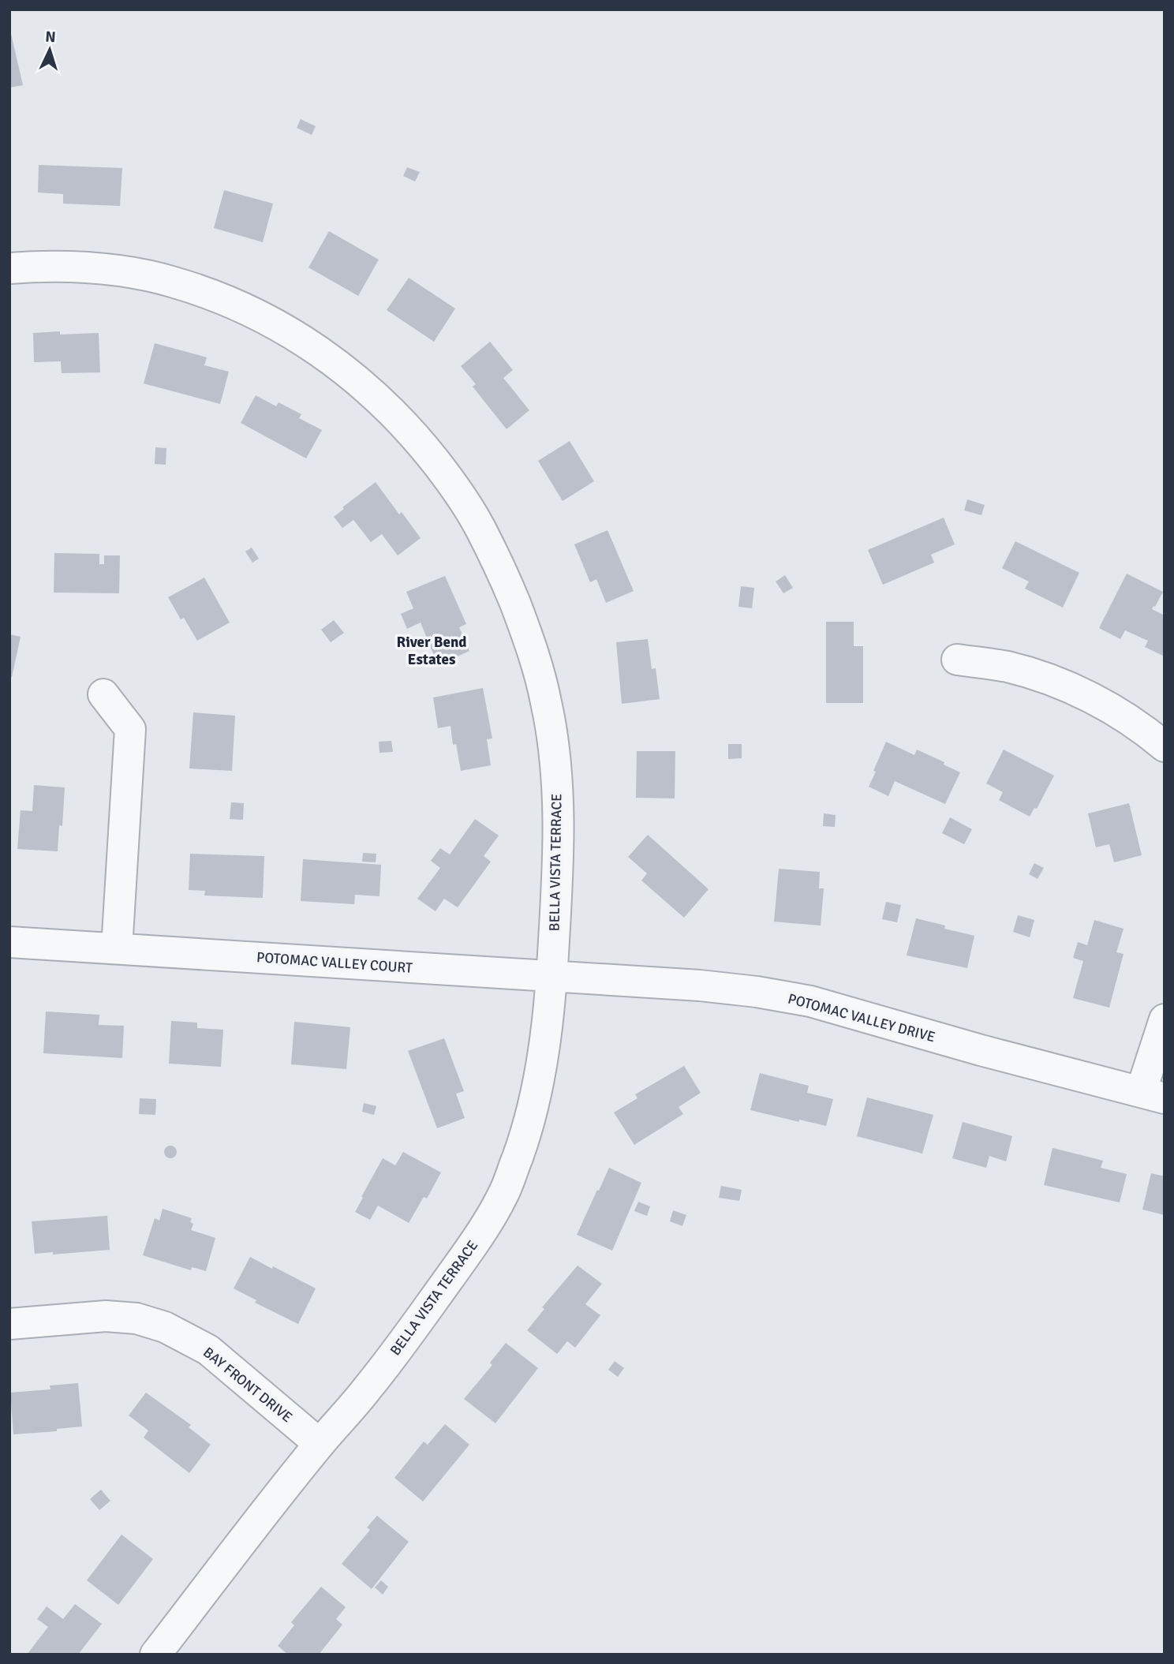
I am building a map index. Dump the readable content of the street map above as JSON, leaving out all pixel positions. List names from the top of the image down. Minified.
{"streets":{"street":["BELLA VISTA TERRACE","POTOMAC VALLEY COURT","POTOMAC VALLEY DRIVE","BAY FRONT DRIVE"]},"crossings":[["BELLA VISTA TERRACE","POTOMAC VALLEY COURT"],["BELLA VISTA TERRACE","POTOMAC VALLEY DRIVE"],["BELLA VISTA TERRACE","BAY FRONT DRIVE"],["POTOMAC VALLEY COURT","POTOMAC VALLEY DRIVE"]],"districts":["River Bend Estates"],"north":"top"}
